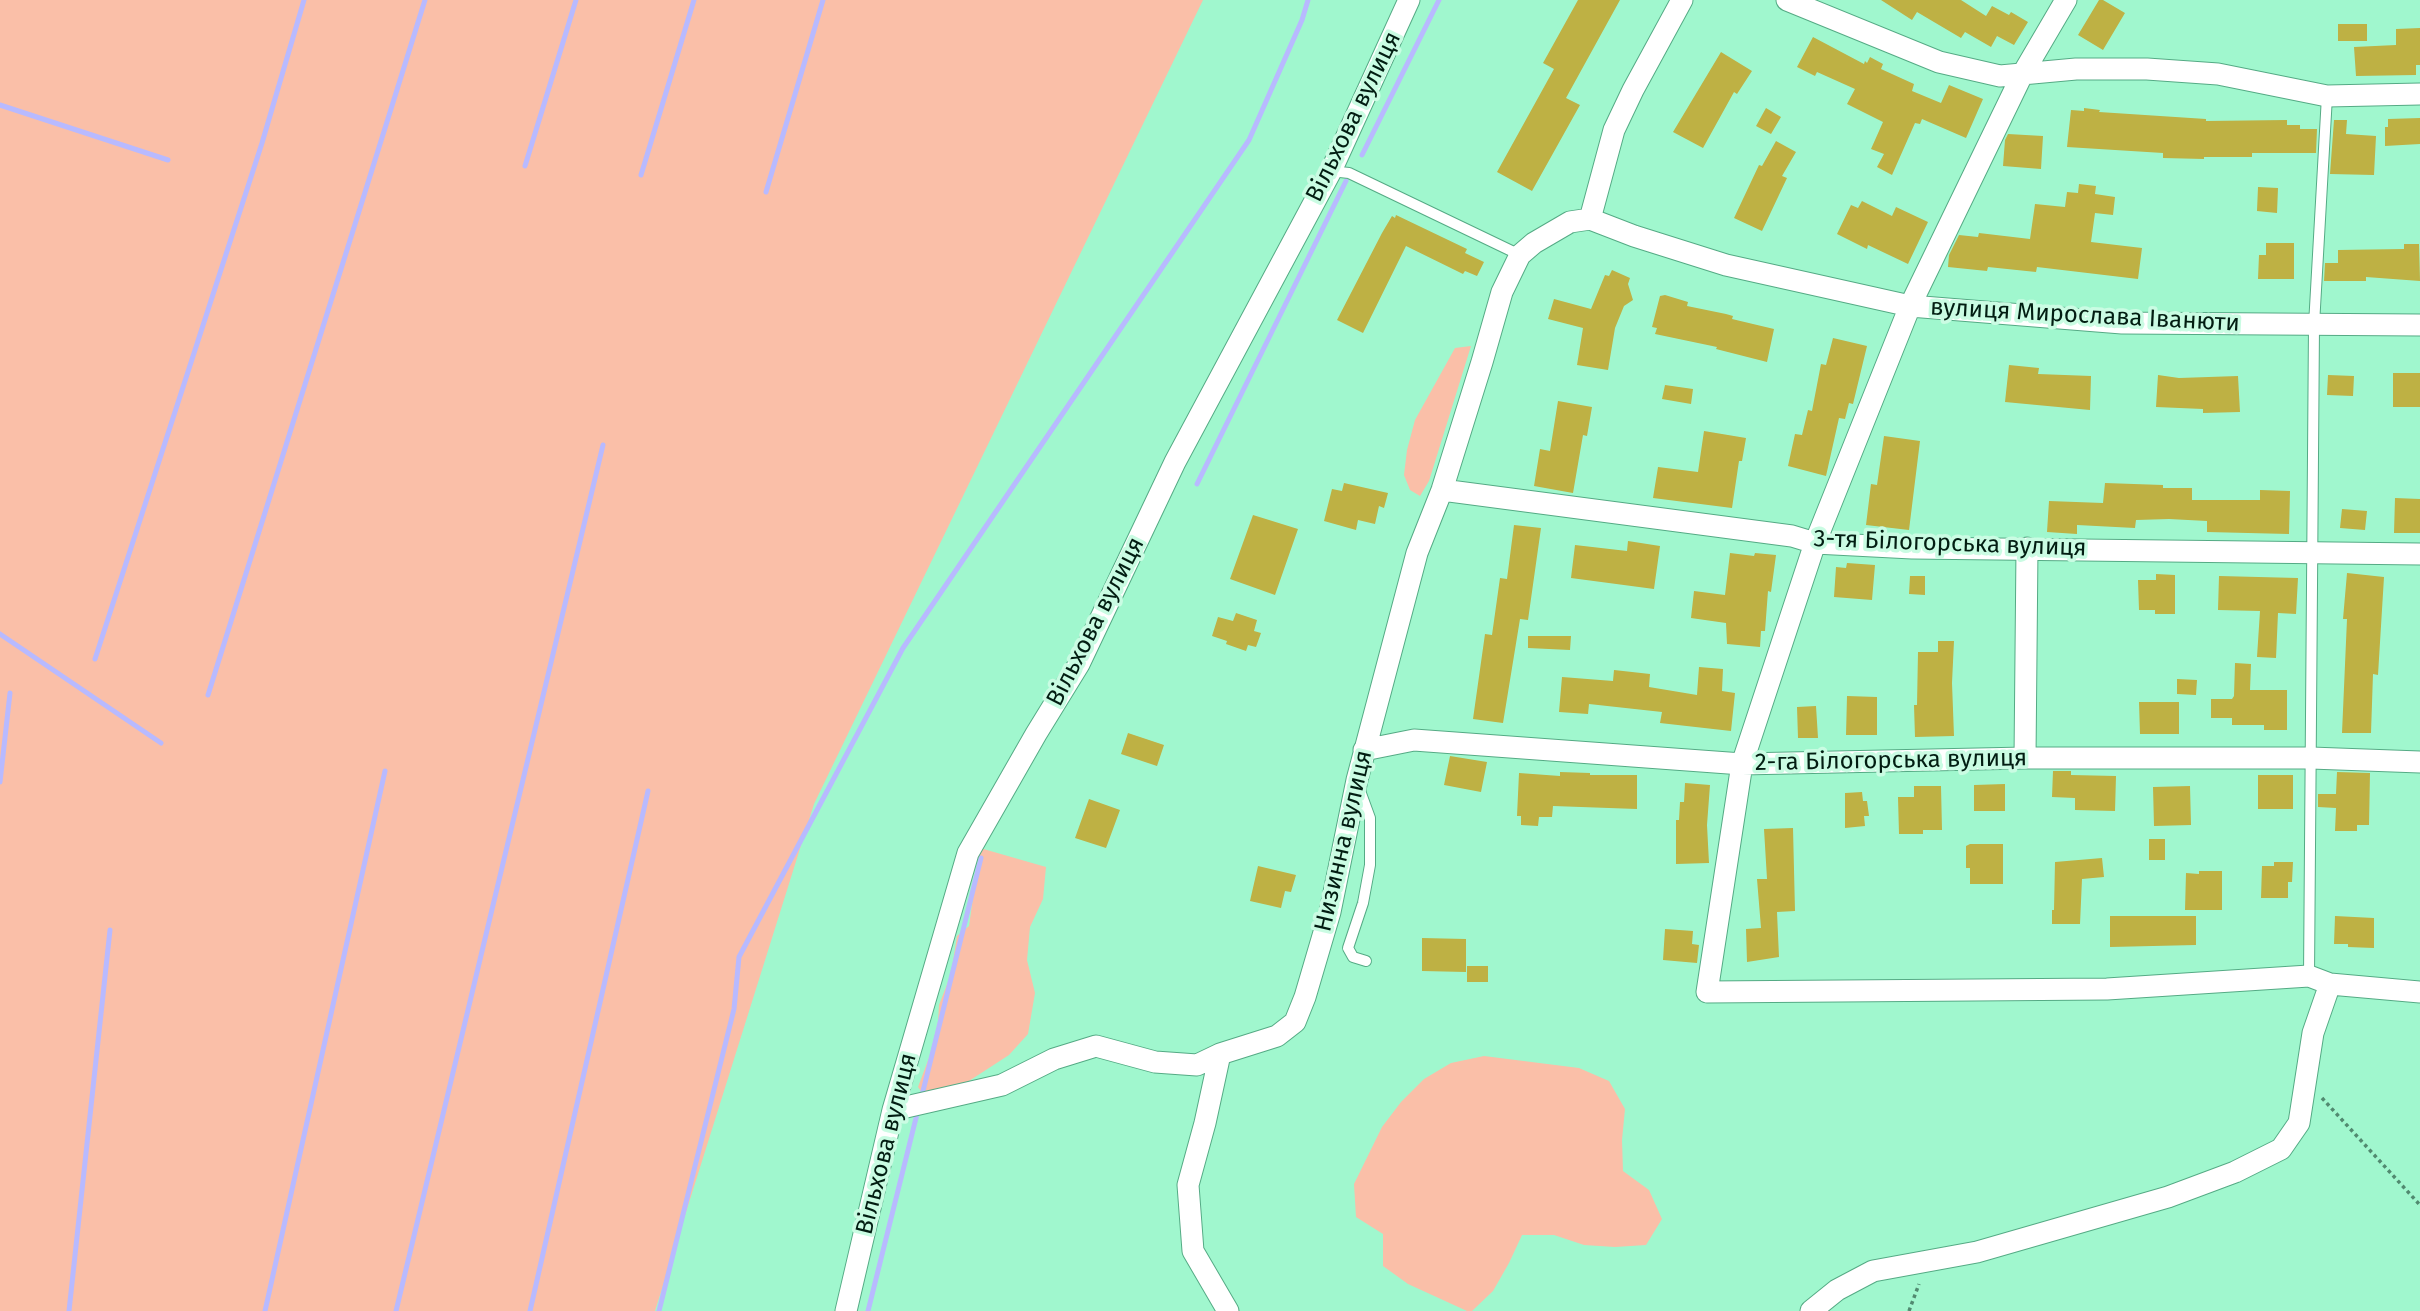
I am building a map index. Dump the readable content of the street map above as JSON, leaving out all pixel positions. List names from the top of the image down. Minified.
{"streets":{"street":["Вільхова вулиця","вулиця Мирослава Іванюти","3-тя Білогорська вулиця","2-га Білогорська вулиця","Низинна вулиця"]},"crossings":[["Вільхова вулиця","Низинна вулиця"],["3-тя Білогорська вулиця","Низинна вулиця"],["2-га Білогорська вулиця","Низинна вулиця"]]}
